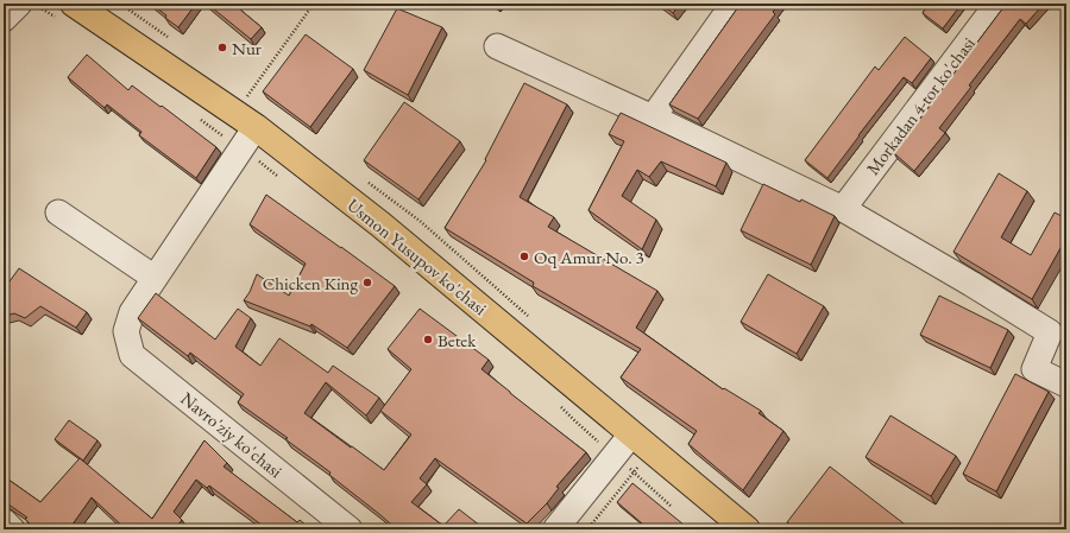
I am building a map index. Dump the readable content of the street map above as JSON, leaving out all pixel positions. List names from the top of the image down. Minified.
{"streets":{"main road":["Usmon Yusupov ko'chasi"],"street":["Morkadan 4-tor ko'chasi","Navro'ziy ko'chasi"]},"places":["Nur","Oq Amur No. 3","Chicken King","Betek"]}
